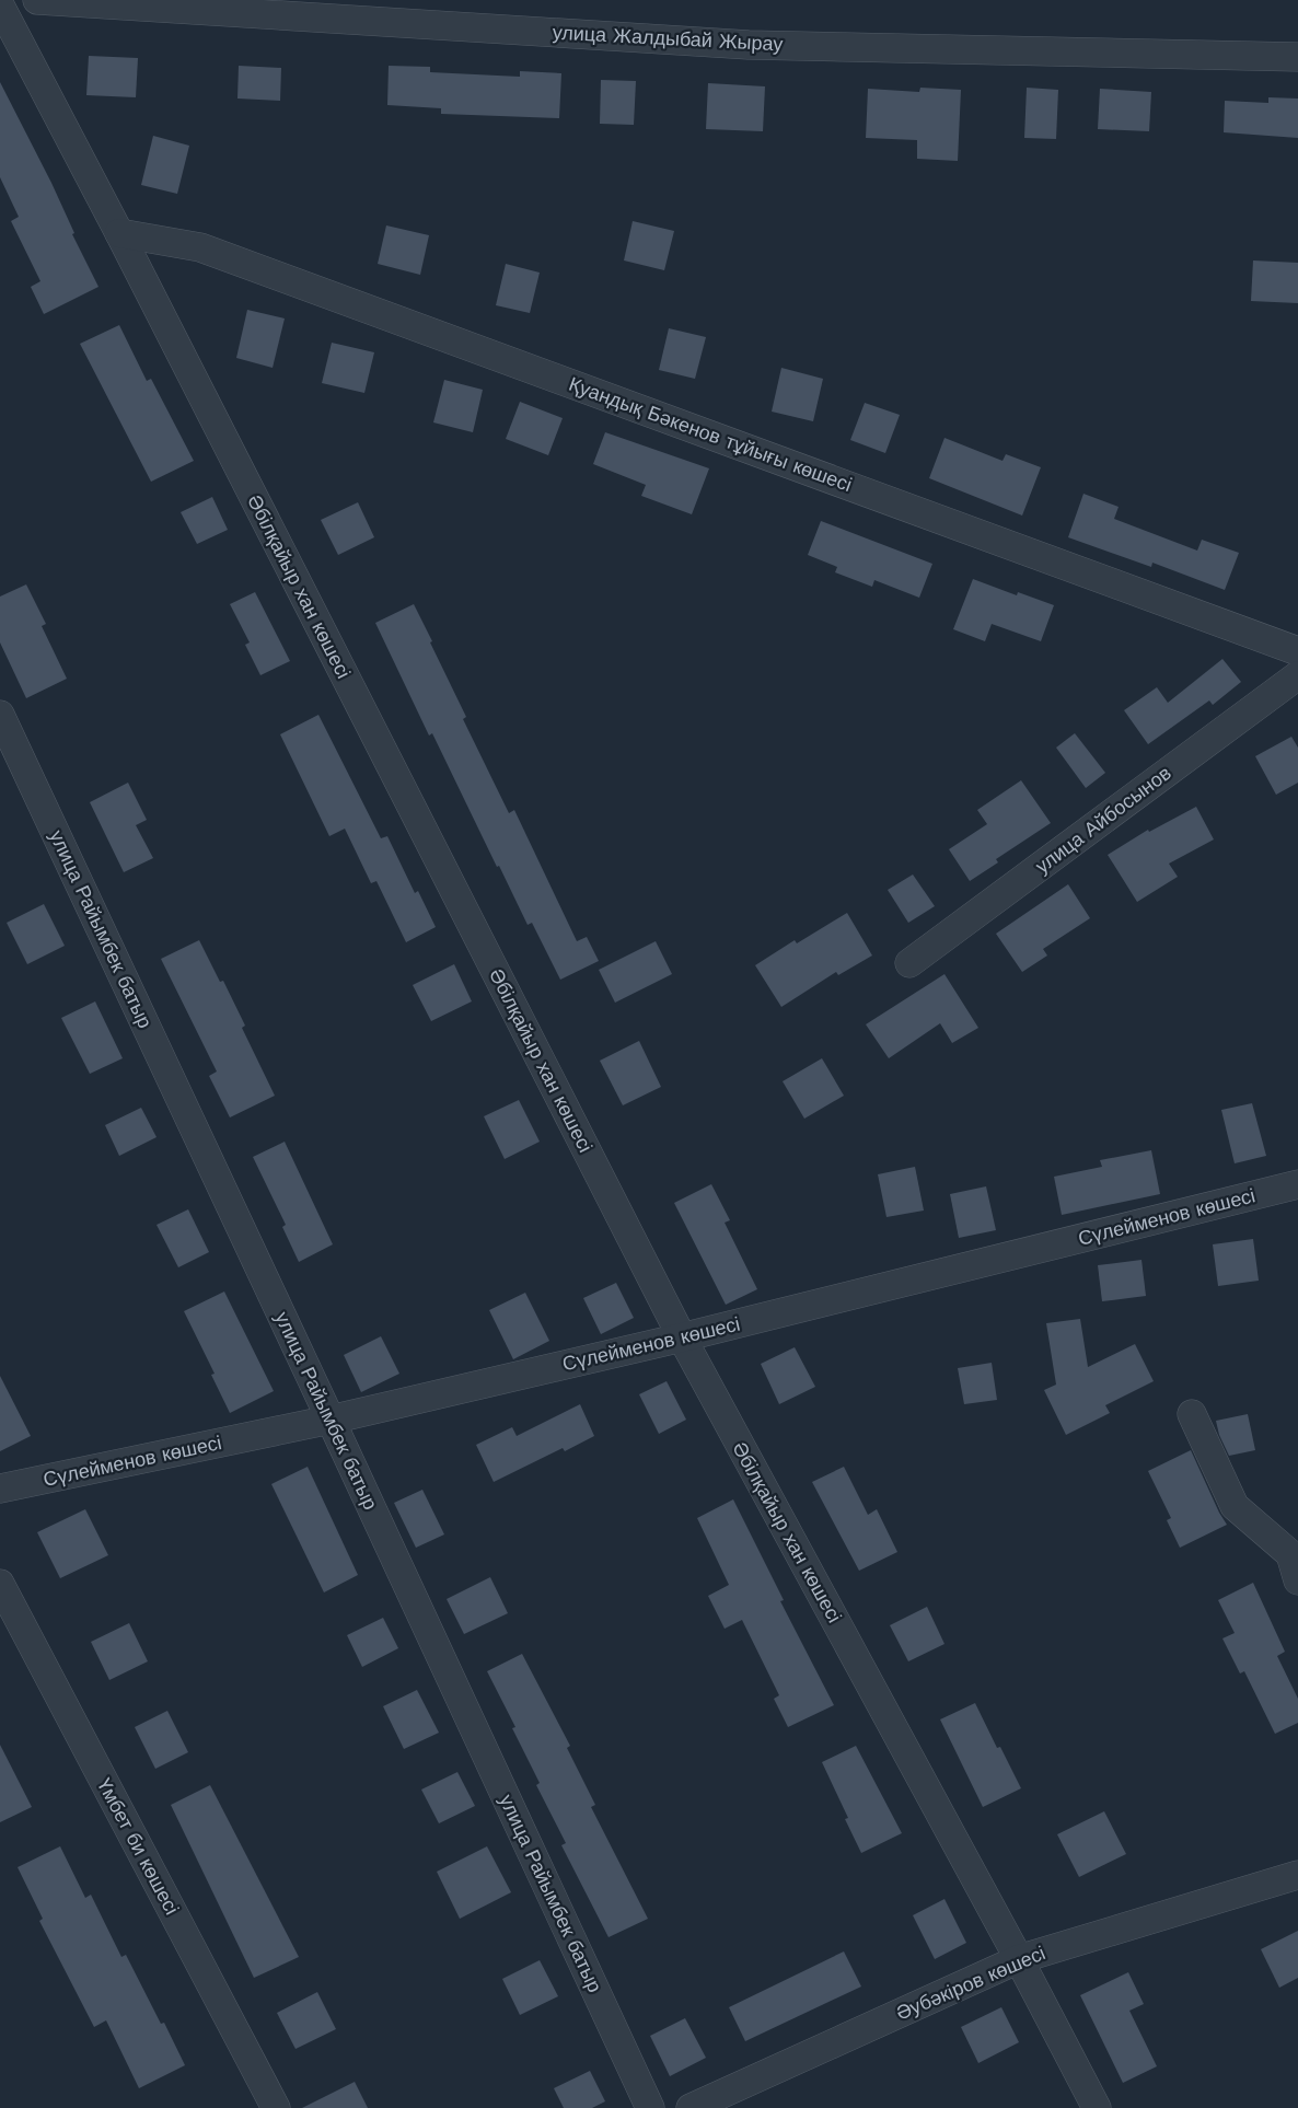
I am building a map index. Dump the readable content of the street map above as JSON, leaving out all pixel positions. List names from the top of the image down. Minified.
{"streets":{"street":["улица Жалдыбай Жырау","Қуандық Бәкенов тұйығы көшесі","Әбілқайыр хан көшесі","улица Айбосынов","улица Райымбек батыр","Сүлейменов көшесі","Үмбет би көшесі","Әубәкіров көшесі"]},"crossings":[["Қуандық Бәкенов тұйығы көшесі","Әбілқайыр хан көшесі"],["Әбілқайыр хан көшесі","Сүлейменов көшесі"],["Әбілқайыр хан көшесі","Әубәкіров көшесі"],["улица Райымбек батыр","Сүлейменов көшесі"]]}
